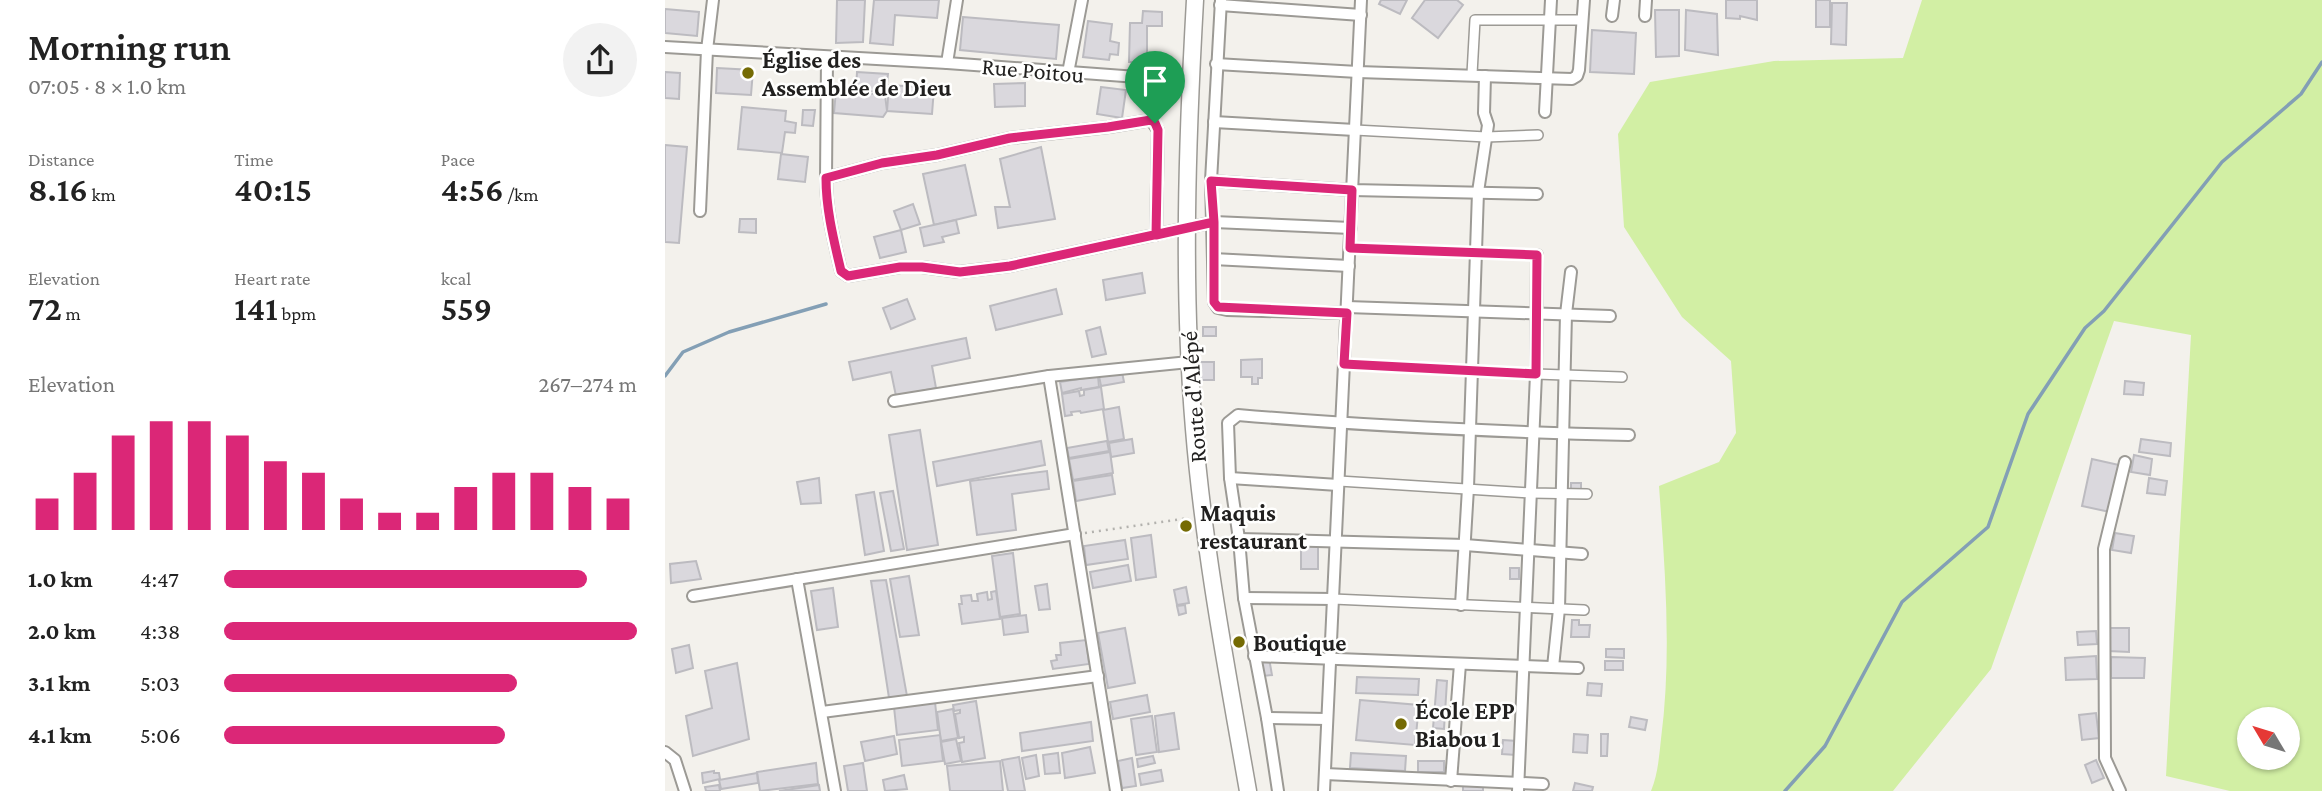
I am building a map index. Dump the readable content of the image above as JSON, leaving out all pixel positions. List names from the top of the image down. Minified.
{"streets":{"main road":["Route d'Alépé"],"street":["Rue Poitou"]},"crossings":[["Rue Poitou","Route d'Alépé"]],"places":["Église des Assemblée de Dieu","Maquis restaurant","Boutique","École EPP Biabou 1"],"north":"top left","page":{"heading":["Morning run","07:05 · 8 × 1.0 km"],"stats":[["Distance","8.16 km"],["Time","40:15"],["Pace","4:56 /km"],["Elevation","72 m"],["Heart rate","141 bpm"],["kcal","559"]],"chart":["Elevation","267–274 m"],"list":[{"name":"1.0 km","note":"4:47"},{"name":"2.0 km","note":"4:38"},{"name":"3.1 km","note":"5:03"},{"name":"4.1 km","note":"5:06"}]}}
